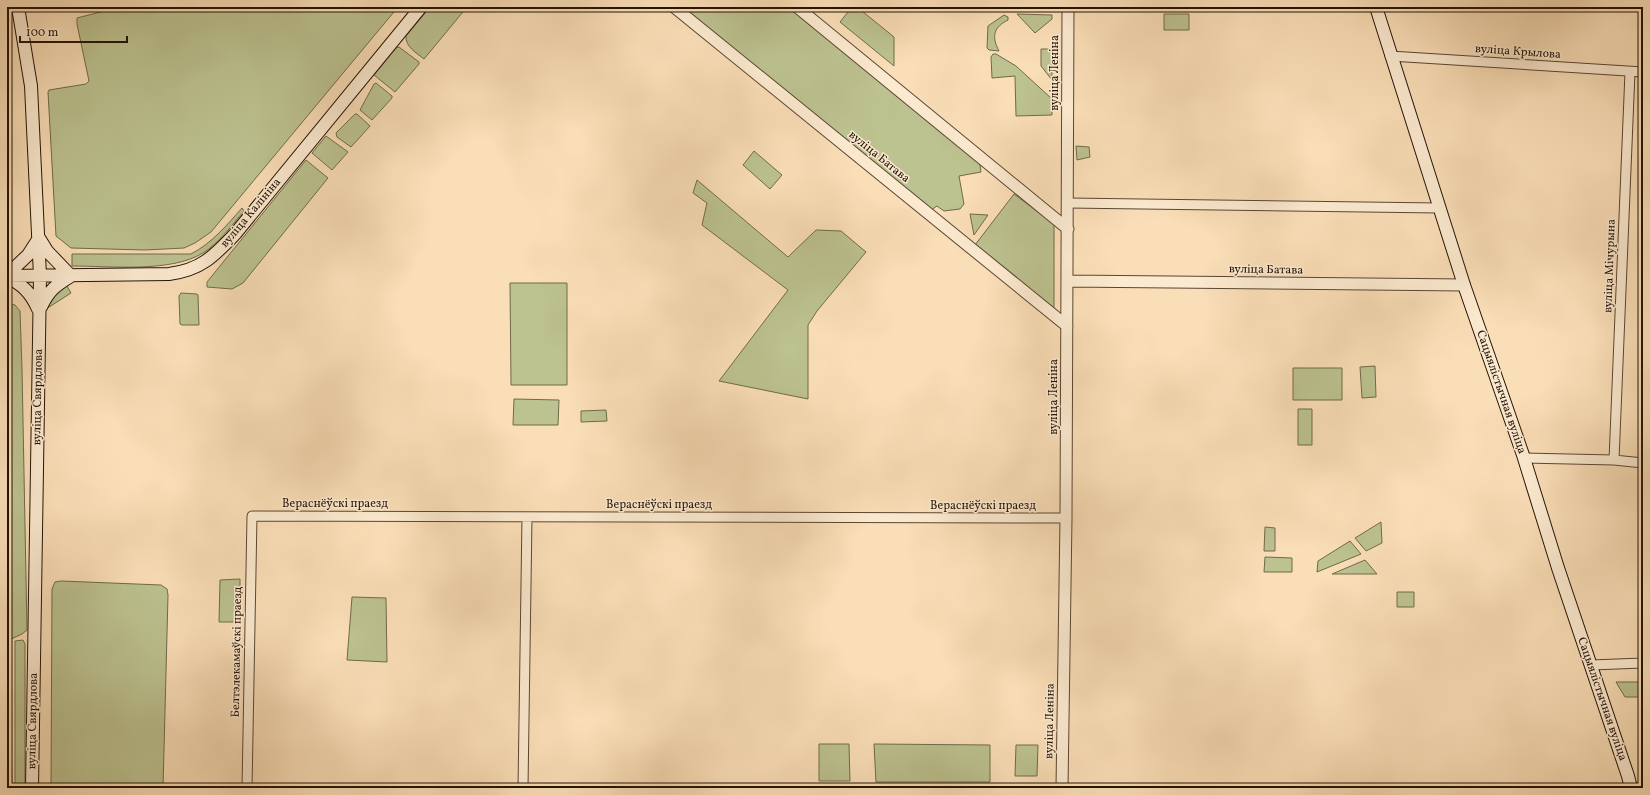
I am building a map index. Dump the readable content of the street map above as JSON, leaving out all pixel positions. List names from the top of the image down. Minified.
{"streets":{"main road":["вуліца Калініна","Сацыялістычная вуліца","вуліца Свярдлова"],"street":["вуліца Крылова","вуліца Леніна","вуліца Батава","вуліца Мічурына","Вераснёўскі праезд","Белтэлекамаўскі праезд"]},"crossings":[["вуліца Крылова","вуліца Мічурына"],["вуліца Крылова","Сацыялістычная вуліца"],["вуліца Леніна","вуліца Батава"],["вуліца Леніна","Вераснёўскі праезд"],["вуліца Батава","Сацыялістычная вуліца"],["вуліца Калініна","вуліца Свярдлова"],["Вераснёўскі праезд","Белтэлекамаўскі праезд"]],"scale_bar":"100 m"}
